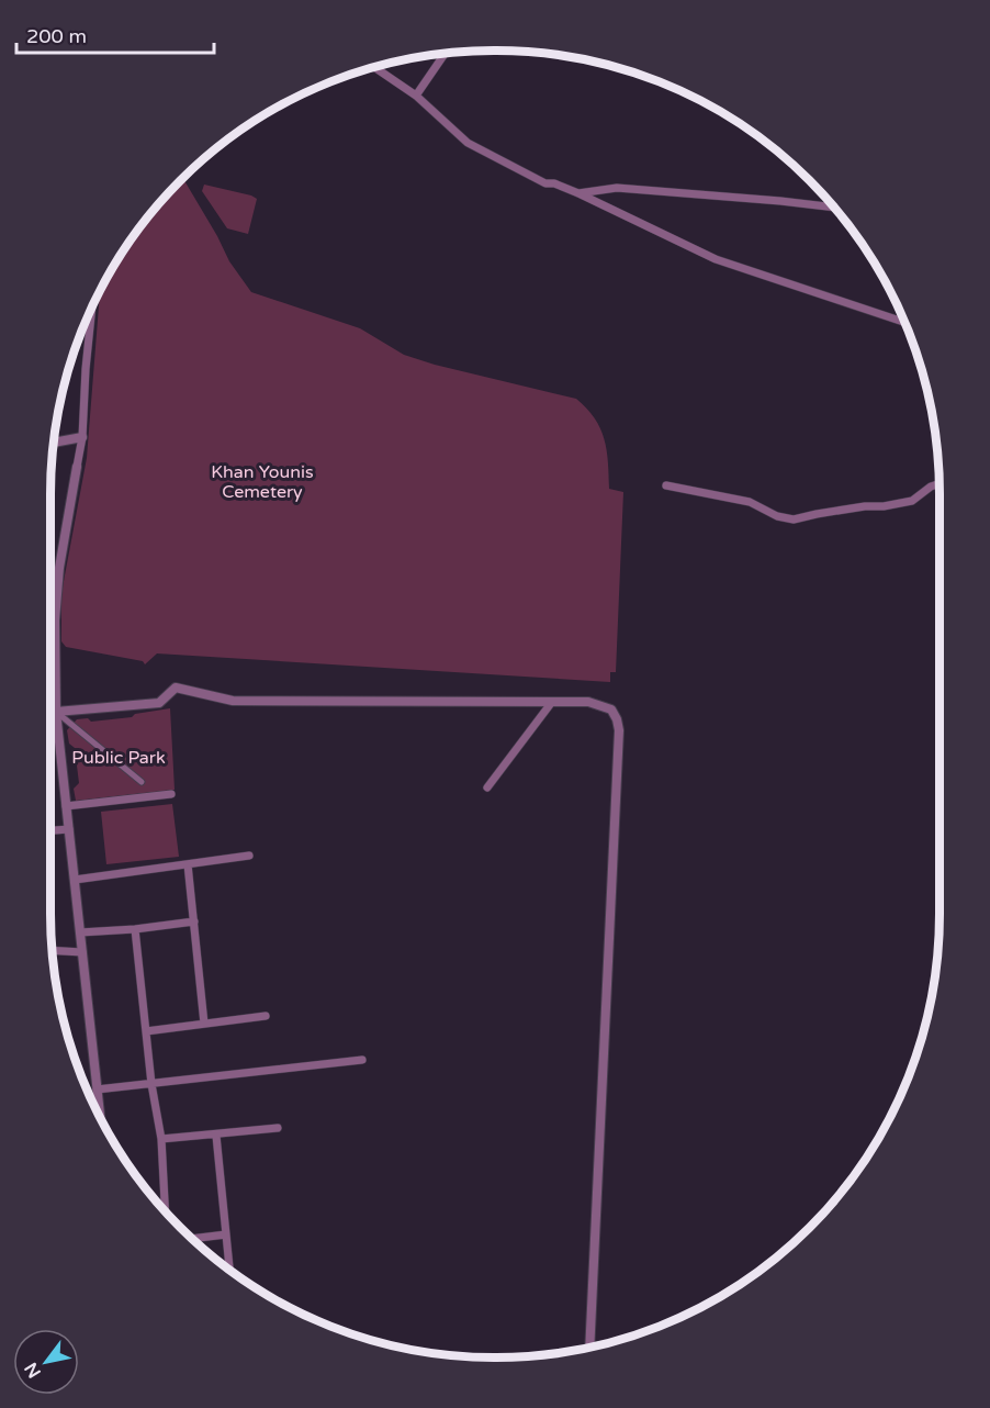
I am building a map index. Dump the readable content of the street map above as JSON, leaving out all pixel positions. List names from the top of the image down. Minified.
{"parks":["Khan Younis Cemetery","Public Park"],"scale_bar":"200 m","north":"bottom left"}
